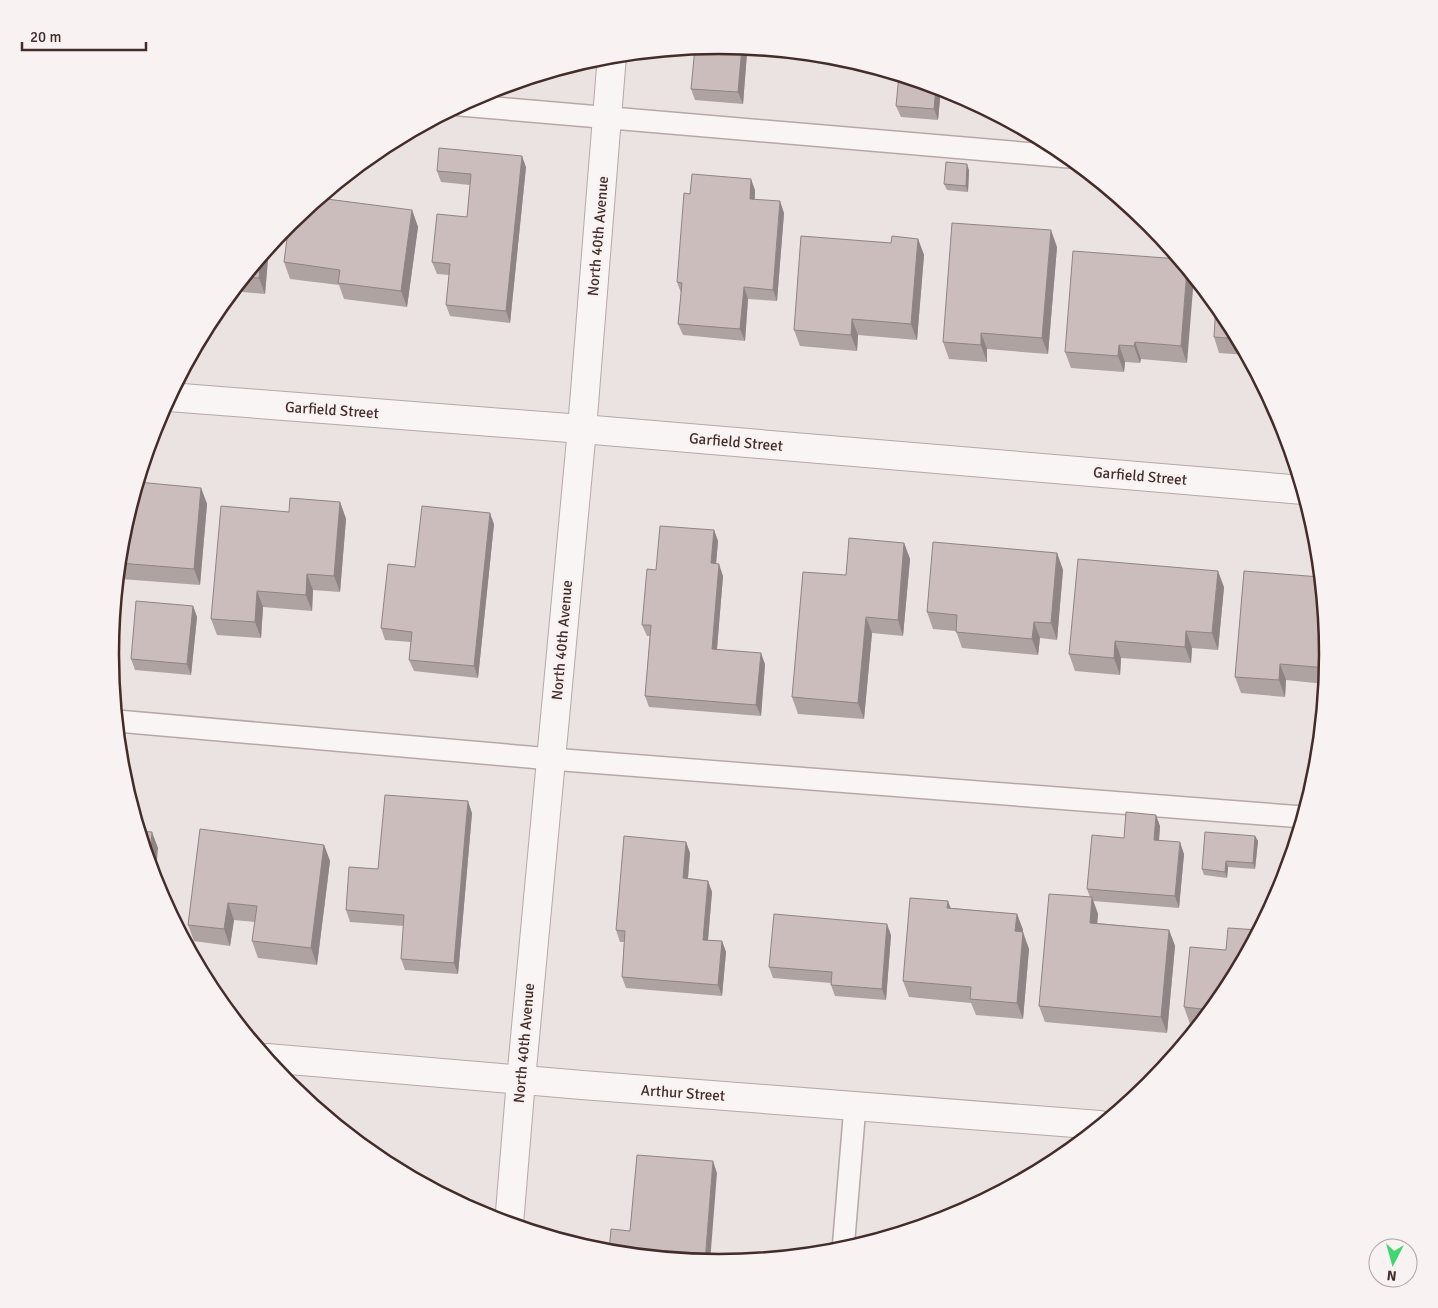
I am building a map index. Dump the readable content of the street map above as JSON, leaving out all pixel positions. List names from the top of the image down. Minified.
{"streets":{"street":["North 40th Avenue","Garfield Street","Arthur Street"]},"crossings":[["North 40th Avenue","Garfield Street"],["North 40th Avenue","Arthur Street"]],"scale_bar":"20 m","north":"bottom"}
